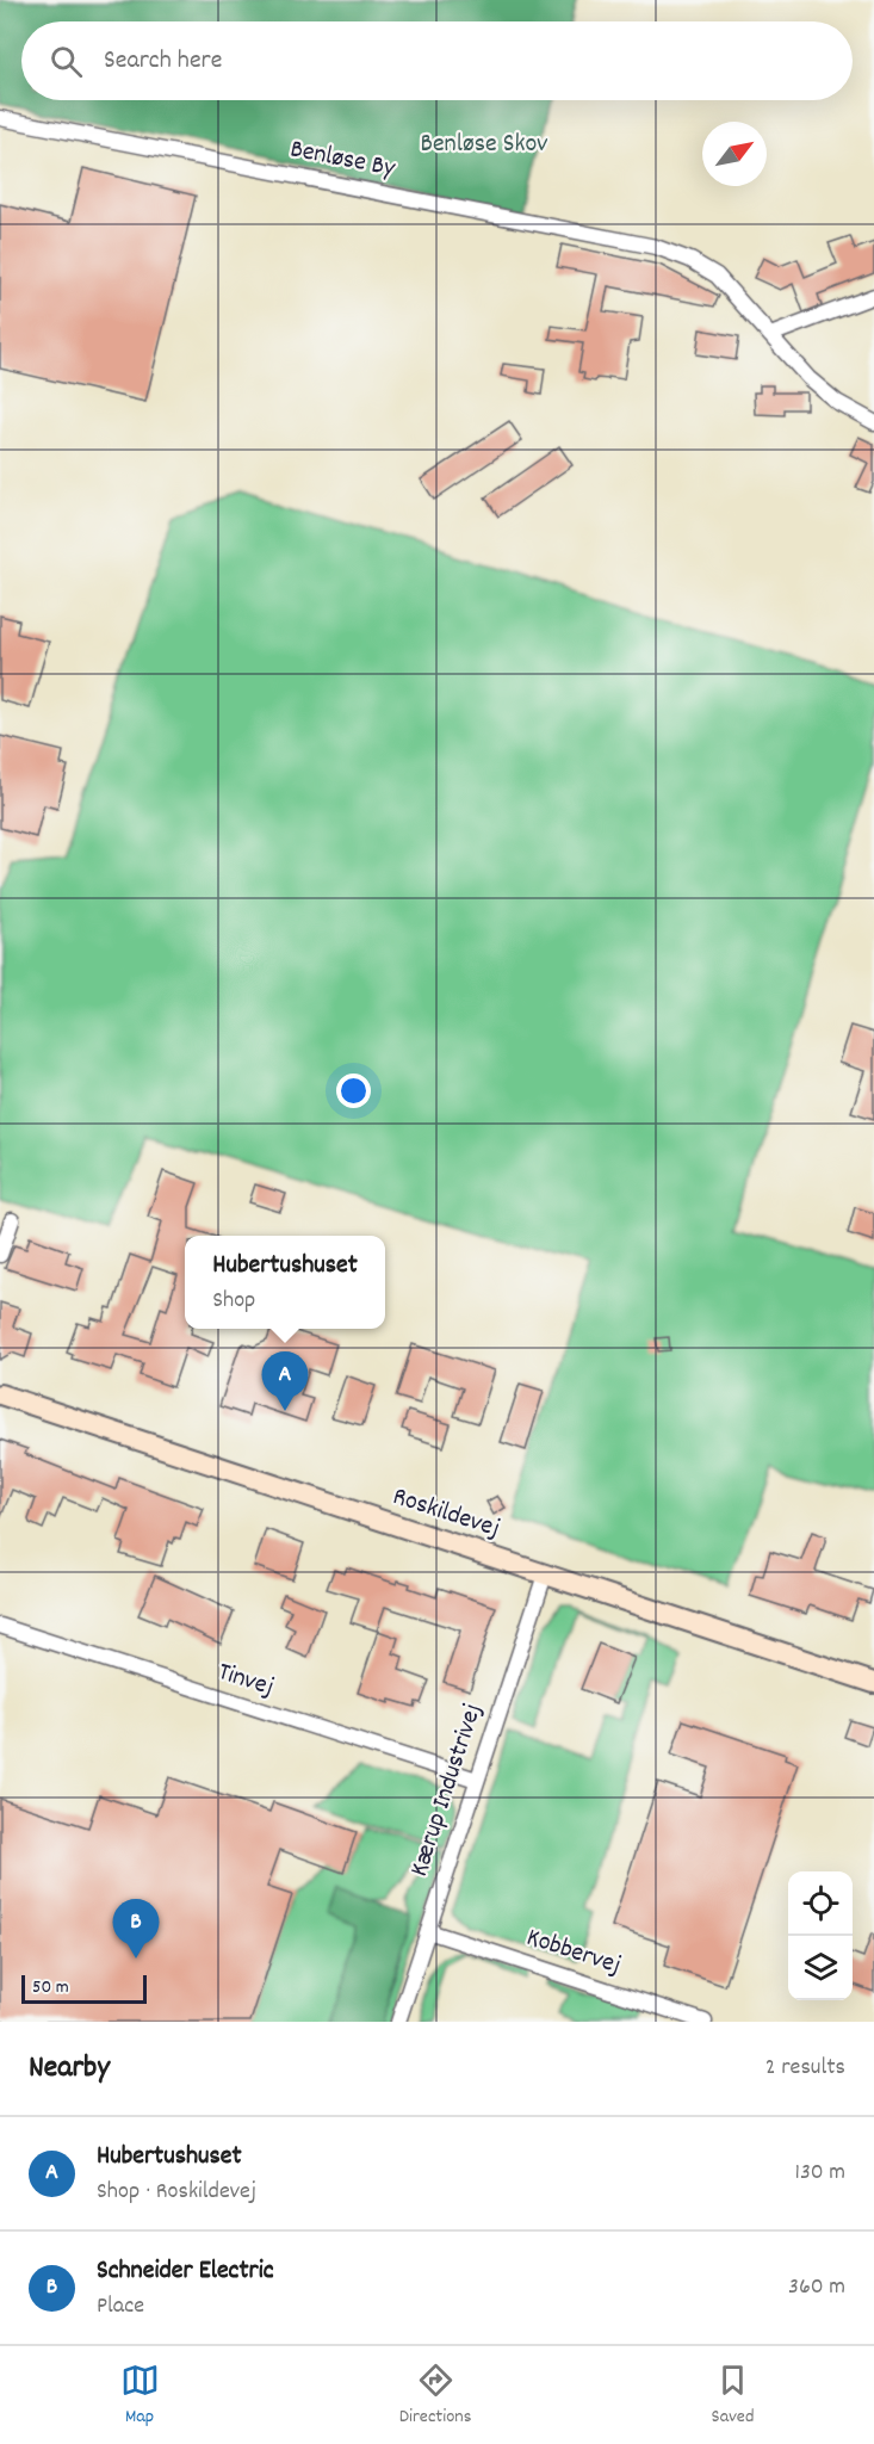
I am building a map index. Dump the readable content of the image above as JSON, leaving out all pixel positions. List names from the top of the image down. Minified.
{"streets":{"street":["Benløse By","Roskildevej","Tinvej","Kærup Industrivej","Kobbervej"]},"crossings":[["Roskildevej","Kærup Industrivej"],["Tinvej","Kærup Industrivej"],["Kærup Industrivej","Kobbervej"]],"parks":["Benløse Skov"],"scale_bar":"50 m","north":"top right","page":{"search":"Search here","popup":["Hubertushuset","Shop"],"pins":["A","B"],"scale":"50 m","heading":["Nearby","2 results"],"list":[{"mark":"A","name":"Hubertushuset","note":"Shop · Roskildevej","value":"130 m"},{"mark":"B","name":"Schneider Electric","note":"Place","value":"360 m"}],"nav":["Map","Directions","Saved"]}}
